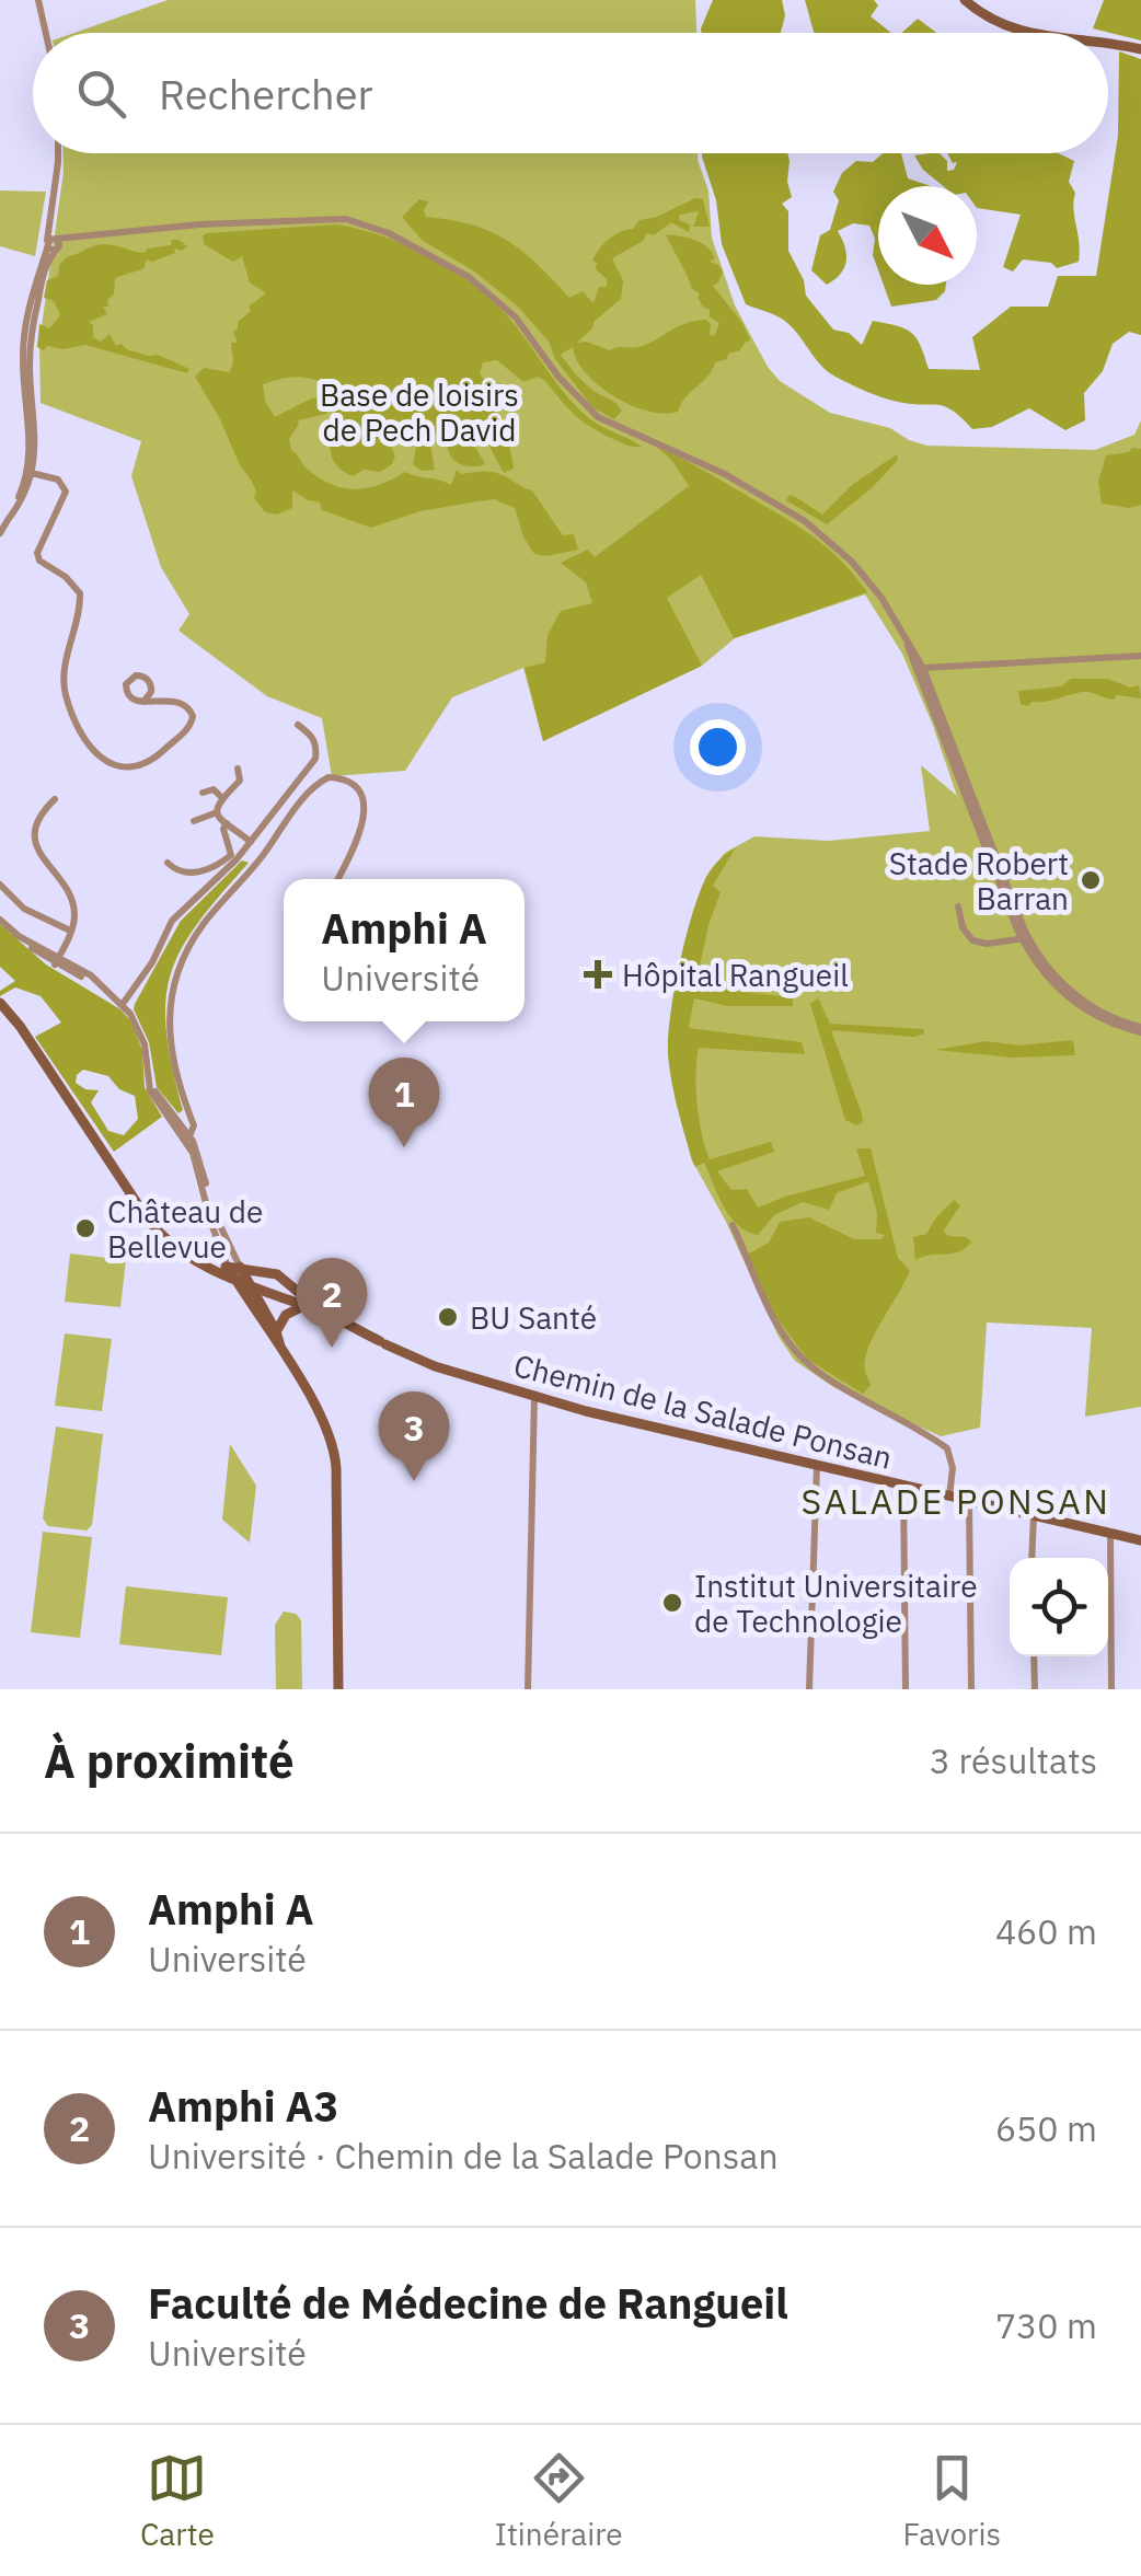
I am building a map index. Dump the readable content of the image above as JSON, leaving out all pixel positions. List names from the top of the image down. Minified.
{"streets":{"street":["Chemin de la Salade Ponsan"]},"districts":["SALADE PONSAN"],"parks":["Base de loisirs de Pech David"],"places":{"other":["Stade Robert Barran","Château de Bellevue","BU Santé","Institut Universitaire de Technologie"],"health":["Hôpital Rangueil"]},"north":"bottom right","page":{"search":"Rechercher","popup":["Amphi A","Université"],"pins":["1","2","3"],"heading":["À proximité","3 résultats"],"list":[{"mark":"1","name":"Amphi A","note":"Université","value":"460 m"},{"mark":"2","name":"Amphi A3","note":"Université · Chemin de la Salade Ponsan","value":"650 m"},{"mark":"3","name":"Faculté de Médecine de Rangueil","note":"Université","value":"730 m"}],"nav":["Carte","Itinéraire","Favoris"]}}
